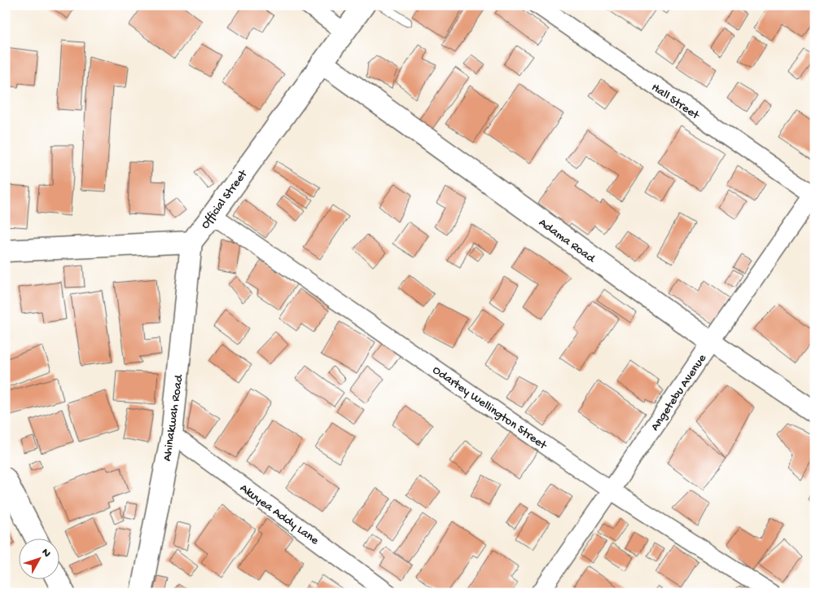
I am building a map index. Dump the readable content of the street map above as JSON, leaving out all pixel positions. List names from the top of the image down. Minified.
{"streets":{"street":["Hall Street","Official Street","Adama Road","Angetebu Avenue","Odartey Wellington Street","Ahinakwah Road","Akuyea Addy Lane"]},"crossings":[["Hall Street","Angetebu Avenue"],["Official Street","Adama Road"],["Official Street","Odartey Wellington Street"],["Official Street","Ahinakwah Road"],["Adama Road","Angetebu Avenue"],["Angetebu Avenue","Odartey Wellington Street"],["Ahinakwah Road","Akuyea Addy Lane"]],"north":"top right"}
